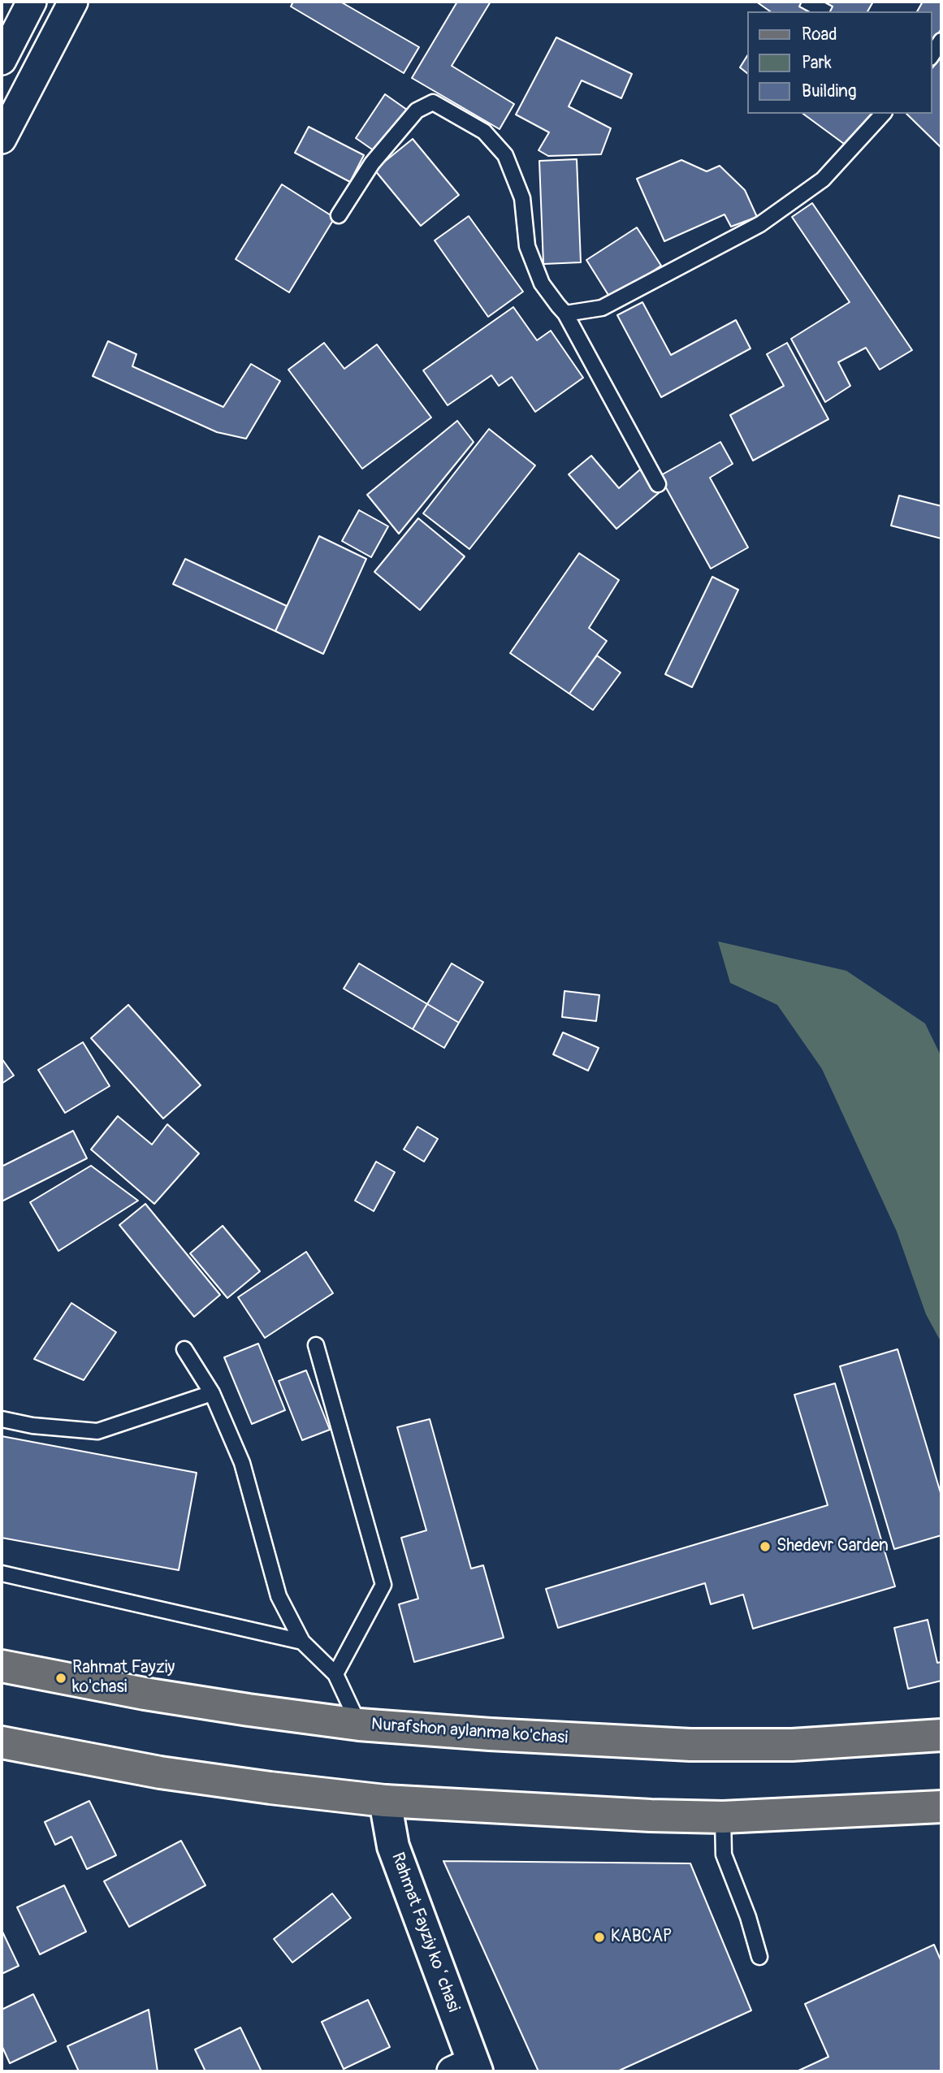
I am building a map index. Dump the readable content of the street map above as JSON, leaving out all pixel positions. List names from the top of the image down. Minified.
{"streets":{"main road":["Nurafshon aylanma ko'chasi"],"street":["Rahmat Fayziy koʻchasi"]},"places":["Shedevr Garden","Rahmat Fayziy ko'chasi","КАВСАР"],"legend":["Road","Park","Building"]}
